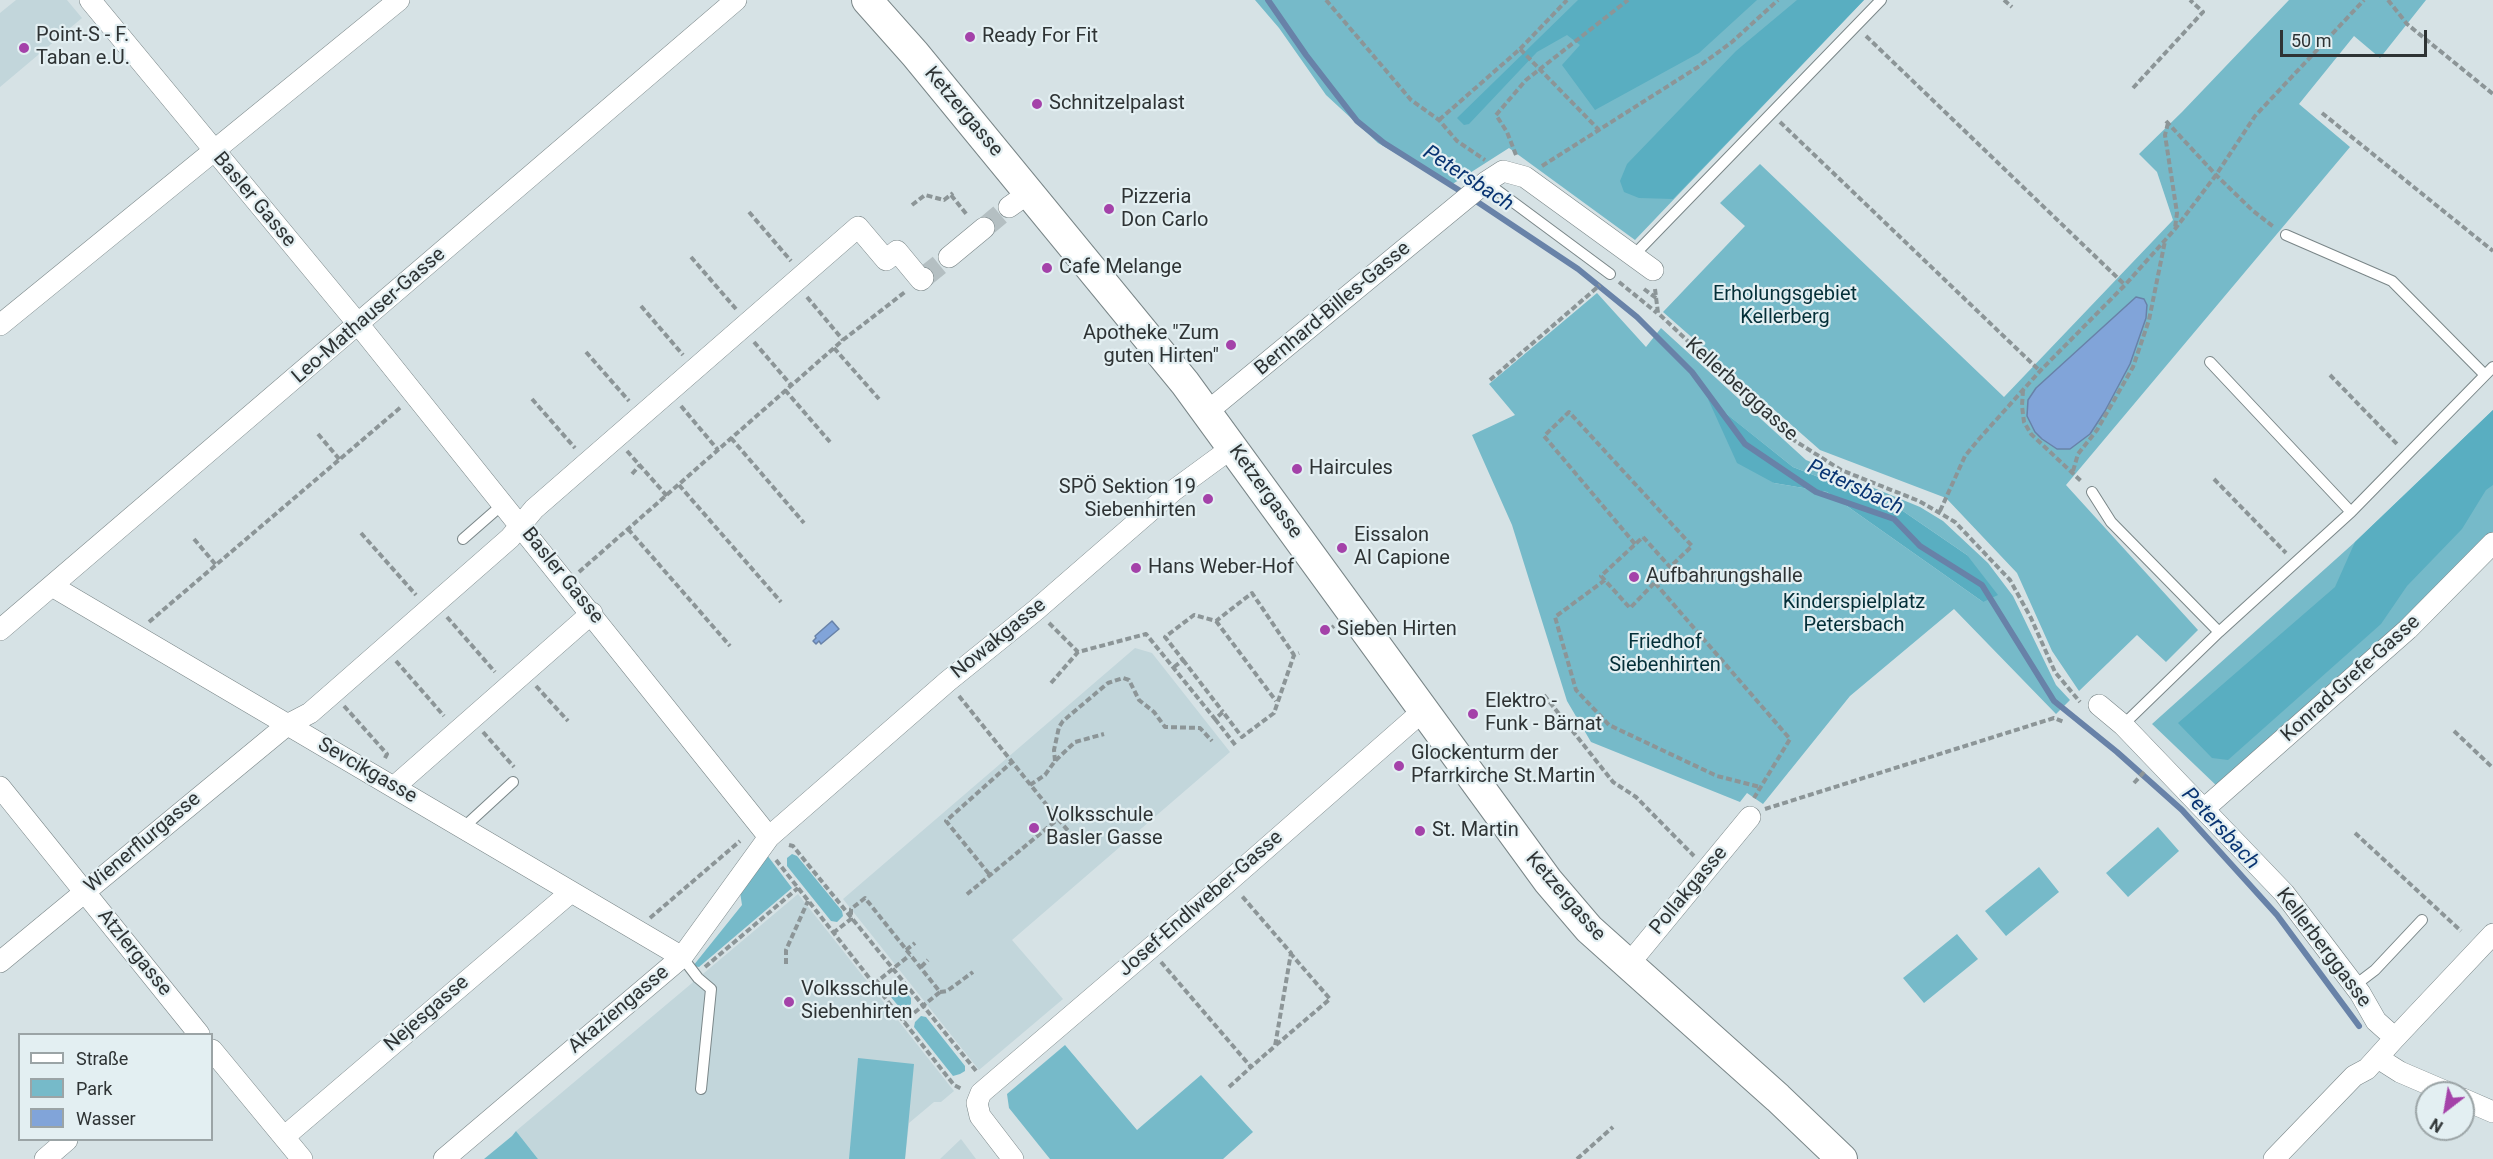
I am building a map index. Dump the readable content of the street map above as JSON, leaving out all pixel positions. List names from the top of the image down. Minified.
{"streets":{"main road":["Ketzergasse"],"street":["Basler Gasse","Bernhard-Billes-Gasse","Leo-Mathauser-Gasse","Kellerberggasse","Nowakgasse","Konrad-Grefe-Gasse","Sevcikgasse","Wienerflurgasse","Pollakgasse","Josef-Endlweber-Gasse","Atzlergasse","Akaziengasse","Nejesgasse"]},"crossings":[["Ketzergasse","Bernhard-Billes-Gasse"],["Ketzergasse","Nowakgasse"],["Ketzergasse","Pollakgasse"],["Ketzergasse","Josef-Endlweber-Gasse"],["Basler Gasse","Leo-Mathauser-Gasse"],["Basler Gasse","Nowakgasse"],["Basler Gasse","Wienerflurgasse"],["Basler Gasse","Akaziengasse"],["Leo-Mathauser-Gasse","Sevcikgasse"],["Kellerberggasse","Konrad-Grefe-Gasse"],["Nowakgasse","Akaziengasse"],["Sevcikgasse","Wienerflurgasse"],["Sevcikgasse","Akaziengasse"],["Sevcikgasse","Nejesgasse"],["Wienerflurgasse","Atzlergasse"]],"water":["Petersbach"],"parks":["Erholungsgebiet Kellerberg","Kinderspielplatz Petersbach","Friedhof Siebenhirten"],"places":["Ready For Fit","Point-S - F. Taban e.U.","Schnitzelpalast","Pizzeria Don Carlo","Cafe Melange","Apotheke \"Zum guten Hirten\"","Haircules","SPÖ Sektion 19 Siebenhirten","Eissalon Al Capione","Hans Weber-Hof","Aufbahrungshalle","Sieben Hirten","Elektro - Funk - Bärnat","Glockenturm der Pfarrkirche St.Martin","Volksschule Basler Gasse","St. Martin","Volksschule Siebenhirten"],"legend":["Straße","Park","Wasser"],"scale_bar":"50 m","north":"bottom left"}
